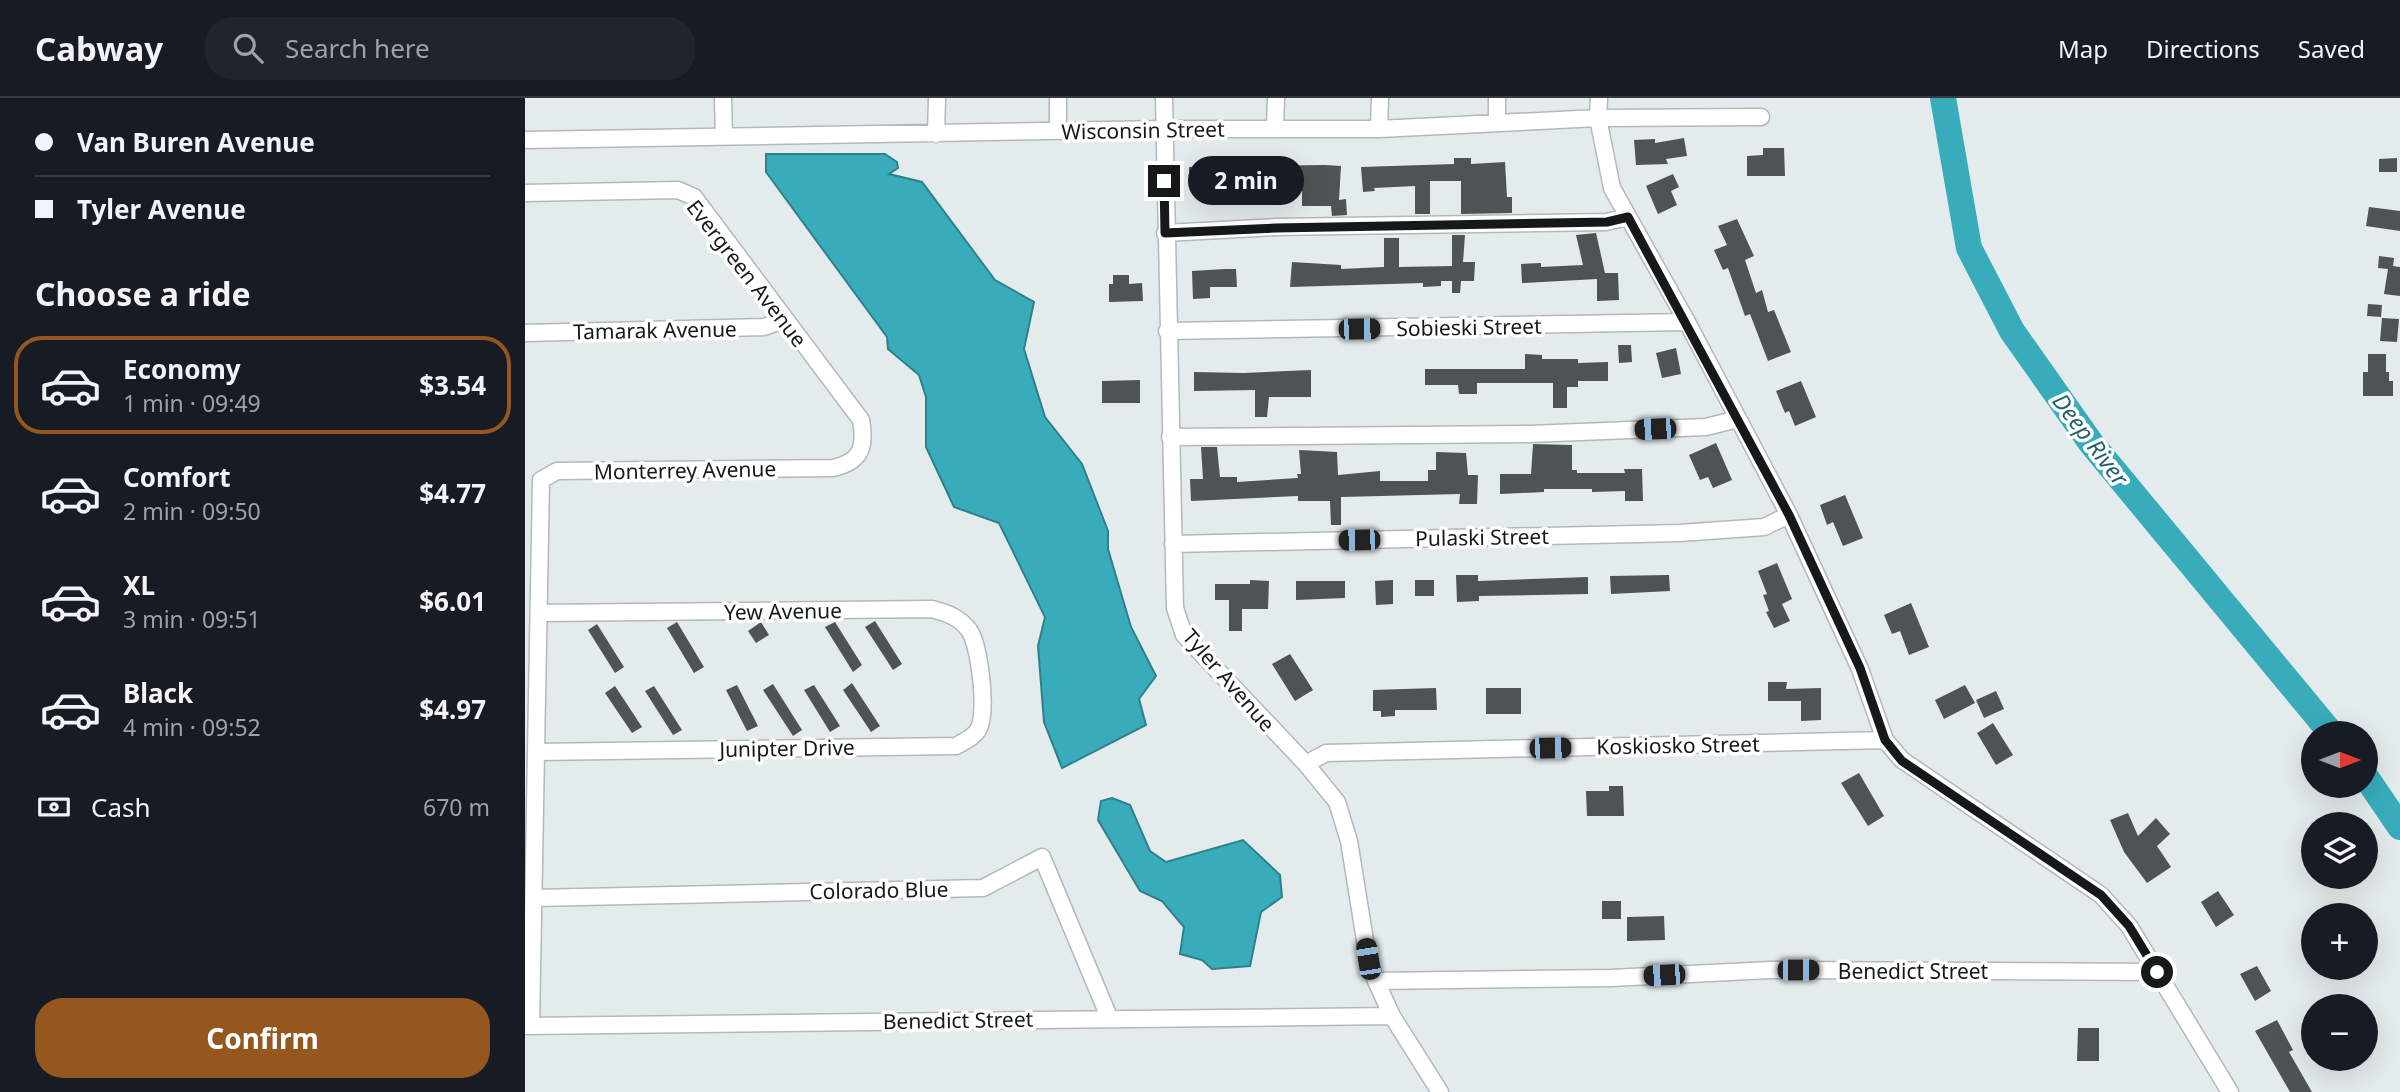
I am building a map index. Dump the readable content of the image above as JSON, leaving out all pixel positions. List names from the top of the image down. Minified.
{"streets":{"street":["Wisconsin Street","Evergreen Avenue","Sobieski Street","Tamarak Avenue","Monterrey Avenue","Pulaski Street","Yew Avenue","Tyler Avenue","Koskiosko Street","Junipter Drive","Colorado Blue","Benedict Street"]},"crossings":[["Wisconsin Street","Tyler Avenue"],["Evergreen Avenue","Tamarak Avenue"],["Evergreen Avenue","Monterrey Avenue"],["Sobieski Street","Tyler Avenue"],["Pulaski Street","Tyler Avenue"],["Yew Avenue","Junipter Drive"],["Tyler Avenue","Koskiosko Street"],["Tyler Avenue","Benedict Street"],["Colorado Blue","Benedict Street"]],"water":["Deep River"],"north":"right","page":{"header":"Cabway","search":"Search here","nav":["Map","Directions","Saved"],"banner":["Van Buren Avenue","Tyler Avenue"],"bubble":"2 min","heading":"Choose a ride","list":[{"name":"Economy","note":"1 min · 09:49","value":"$3.54"},{"name":"Comfort","note":"2 min · 09:50","value":"$4.77"},{"name":"XL","note":"3 min · 09:51","value":"$6.01"},{"name":"Black","note":"4 min · 09:52","value":"$4.97"}],"map_buttons":["+","−"],"pay":["Cash","670 m"],"buttons":"Confirm"}}
